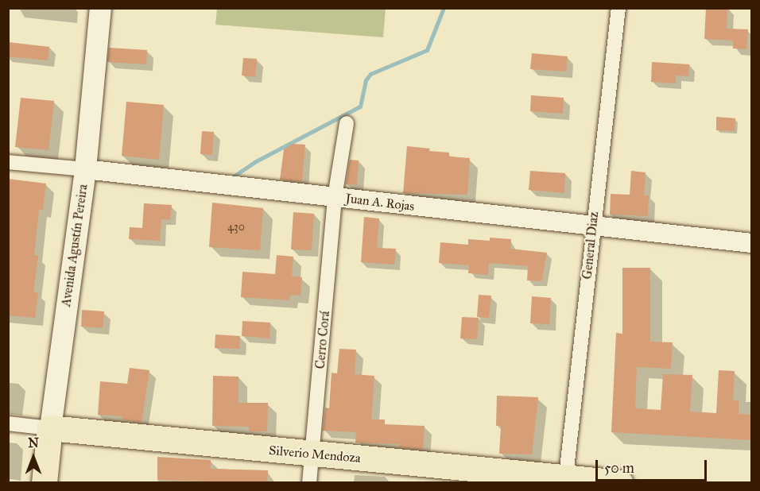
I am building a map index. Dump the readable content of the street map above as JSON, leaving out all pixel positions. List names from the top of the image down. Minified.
{"streets":{"highway":["Avenida Agustín Pereira","Silverio Mendoza"],"street":["Juan A. Rojas","General Diaz","Cerro Corá"]},"crossings":[["Juan A. Rojas","Avenida Agustín Pereira"],["Juan A. Rojas","General Diaz"],["Juan A. Rojas","Cerro Corá"],["Avenida Agustín Pereira","Silverio Mendoza"],["General Diaz","Silverio Mendoza"],["Cerro Corá","Silverio Mendoza"]],"house_numbers":["430"],"scale_bar":"50 m","north":"top"}
